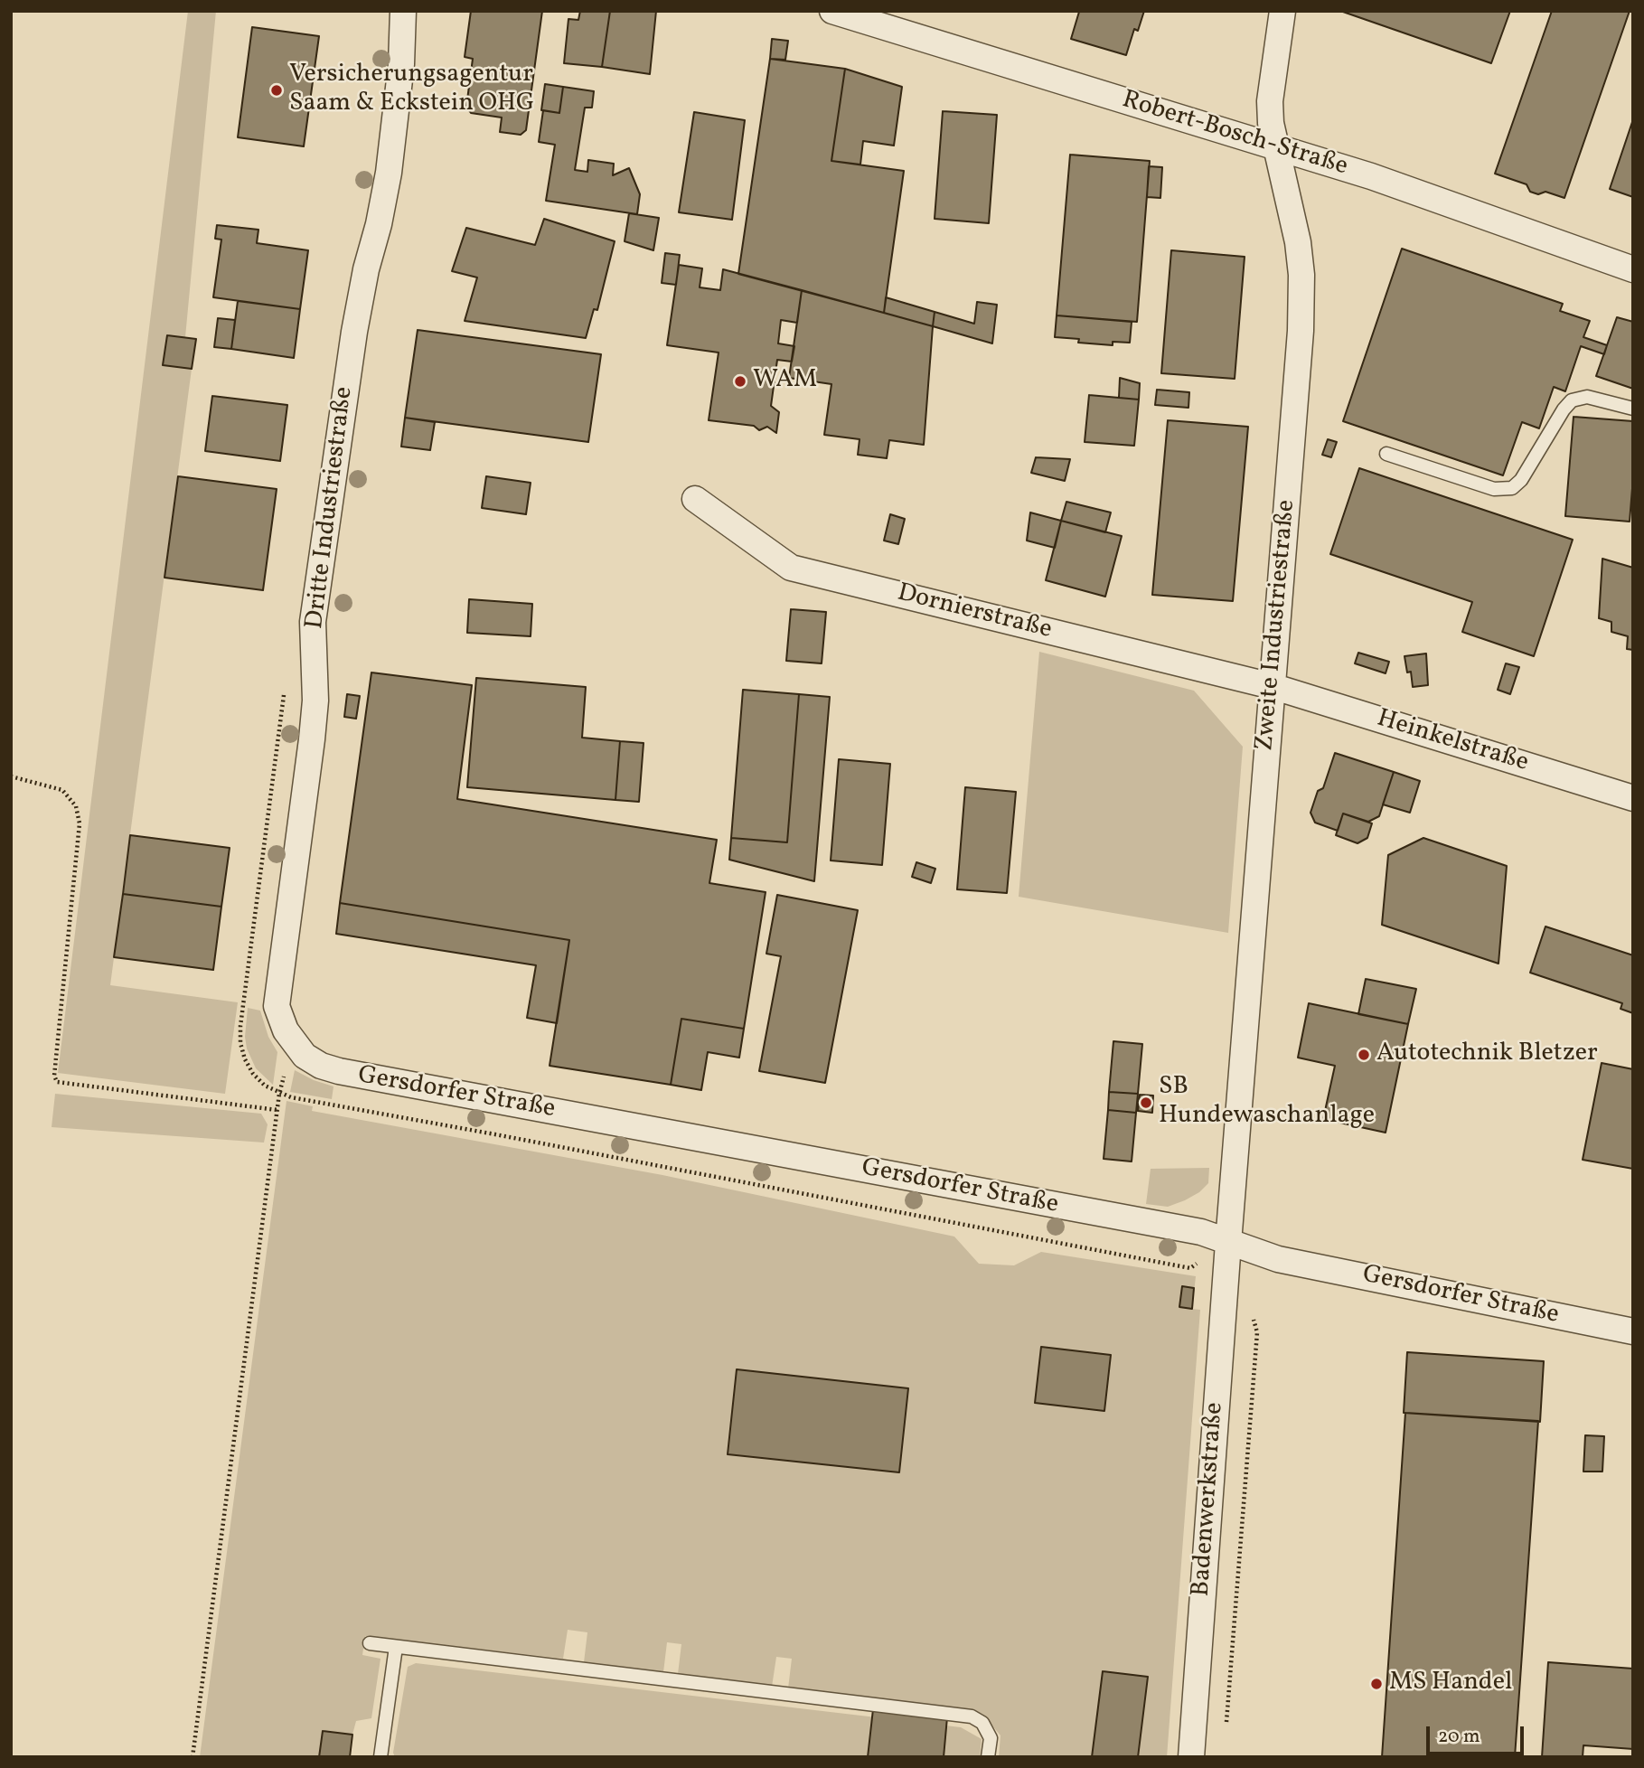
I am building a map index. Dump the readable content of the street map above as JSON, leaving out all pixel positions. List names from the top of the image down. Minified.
{"streets":{"street":["Robert-Bosch-Straße","Dritte Industriestraße","Dornierstraße","Zweite Industriestraße","Heinkelstraße","Gersdorfer Straße","Badenwerkstraße"]},"crossings":[["Robert-Bosch-Straße","Zweite Industriestraße"],["Dritte Industriestraße","Gersdorfer Straße"],["Dornierstraße","Zweite Industriestraße"],["Dornierstraße","Heinkelstraße"],["Zweite Industriestraße","Heinkelstraße"],["Zweite Industriestraße","Gersdorfer Straße"],["Zweite Industriestraße","Badenwerkstraße"],["Gersdorfer Straße","Badenwerkstraße"]],"places":["Versicherungsagentur Saam & Eckstein OHG","WAM","Autotechnik Bletzer","SB Hundewaschanlage","MS Handel"],"scale_bar":"20 m"}
